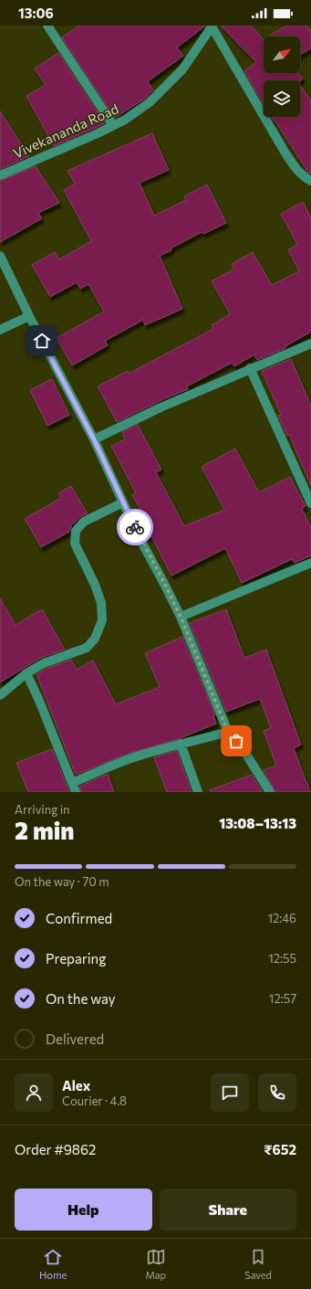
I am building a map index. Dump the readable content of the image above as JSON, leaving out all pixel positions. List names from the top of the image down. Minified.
{"streets":{"street":["Vivekananda Road"]},"north":"top right","page":{"status":"13:06","heading":["2 min","Arriving in","13:08–13:13"],"panel":["Alex","Courier · 4.8","Order #9862","₹652"],"bar":"On the way · 70 m","list":[["Confirmed","12:46"],["Preparing","12:55"],["On the way","12:57"],"Delivered"],"buttons":["Help","Share"],"tabs":["Home","Map","Saved"]}}
